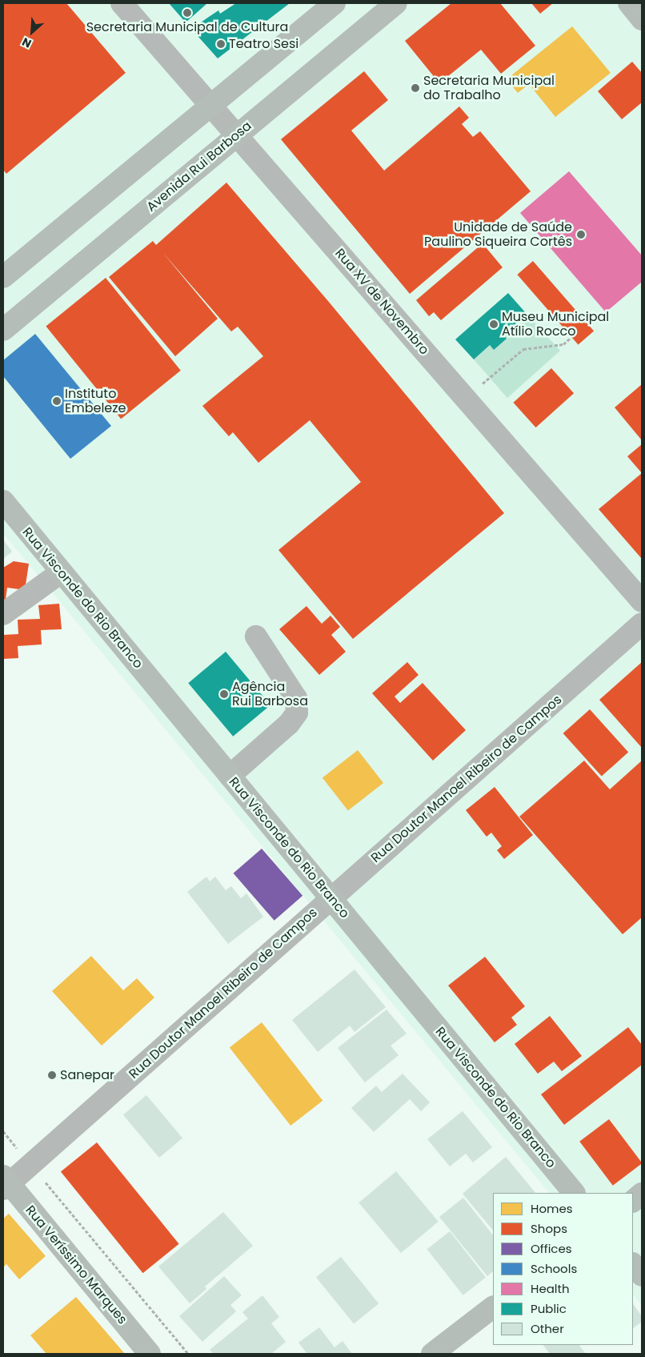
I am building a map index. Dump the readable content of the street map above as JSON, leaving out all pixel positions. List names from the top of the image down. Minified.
{"streets":{"main road":["Avenida Rui Barbosa","Rua Visconde do Rio Branco","Rua Veríssimo Marques"],"street":["Rua XV de Novembro","Rua Doutor Manoel Ribeiro de Campos"]},"crossings":[["Avenida Rui Barbosa","Rua XV de Novembro"],["Rua Visconde do Rio Branco","Rua Doutor Manoel Ribeiro de Campos"],["Rua Doutor Manoel Ribeiro de Campos","Rua Veríssimo Marques"]],"places":["Secretaria Municipal de Cultura","Teatro Sesi","Secretaria Municipal do Trabalho","Unidade de Saúde Paulino Siqueira Cortês","Museu Municipal Atílio Rocco","Instituto Embeleze","Agência Rui Barbosa","Sanepar"],"legend":["Homes","Shops","Offices","Schools","Health","Public","Other"],"north":"bottom left"}
